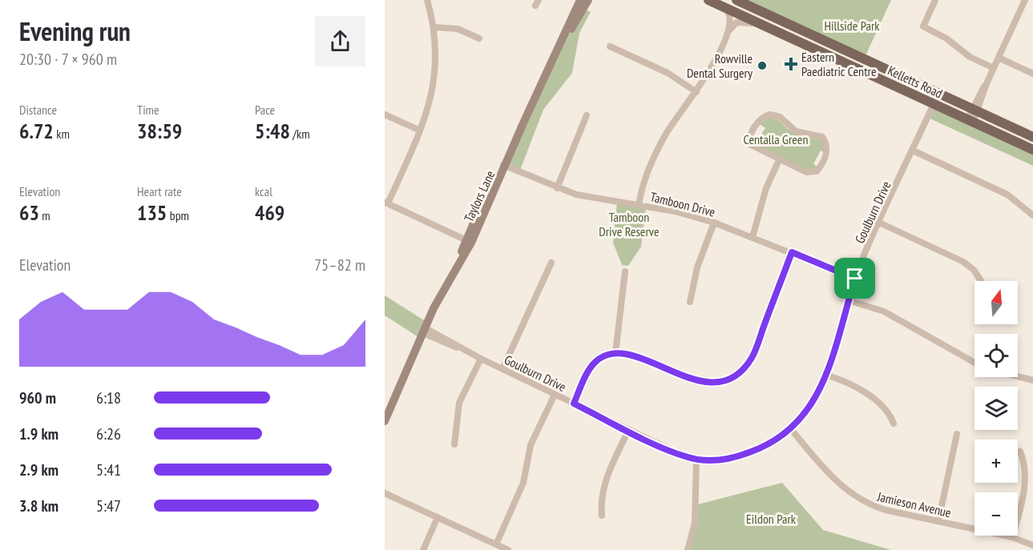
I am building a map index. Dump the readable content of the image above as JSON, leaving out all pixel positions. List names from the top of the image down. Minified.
{"streets":{"main road":["Kelletts Road","Taylors Lane"],"street":["Tamboon Drive","Goulburn Drive","Jamieson Avenue"]},"crossings":[["Kelletts Road","Goulburn Drive"],["Taylors Lane","Tamboon Drive"],["Taylors Lane","Goulburn Drive"],["Tamboon Drive","Goulburn Drive"],["Goulburn Drive","Jamieson Avenue"]],"parks":["Hillside Park","Centalla Green","Tamboon Drive Reserve","Eildon Park"],"places":{"health":["Eastern Paediatric Centre"],"other":["Rowville Dental Surgery"]},"north":"top","page":{"heading":["Evening run","20:30 · 7 × 960 m"],"stats":[["Distance","6.72 km"],["Time","38:59"],["Pace","5:48 /km"],["Elevation","63 m"],["Heart rate","135 bpm"],["kcal","469"]],"chart":["Elevation","75–82 m"],"map_buttons":["+","−"],"list":[{"name":"960 m","note":"6:18"},{"name":"1.9 km","note":"6:26"},{"name":"2.9 km","note":"5:41"},{"name":"3.8 km","note":"5:47"}]}}
